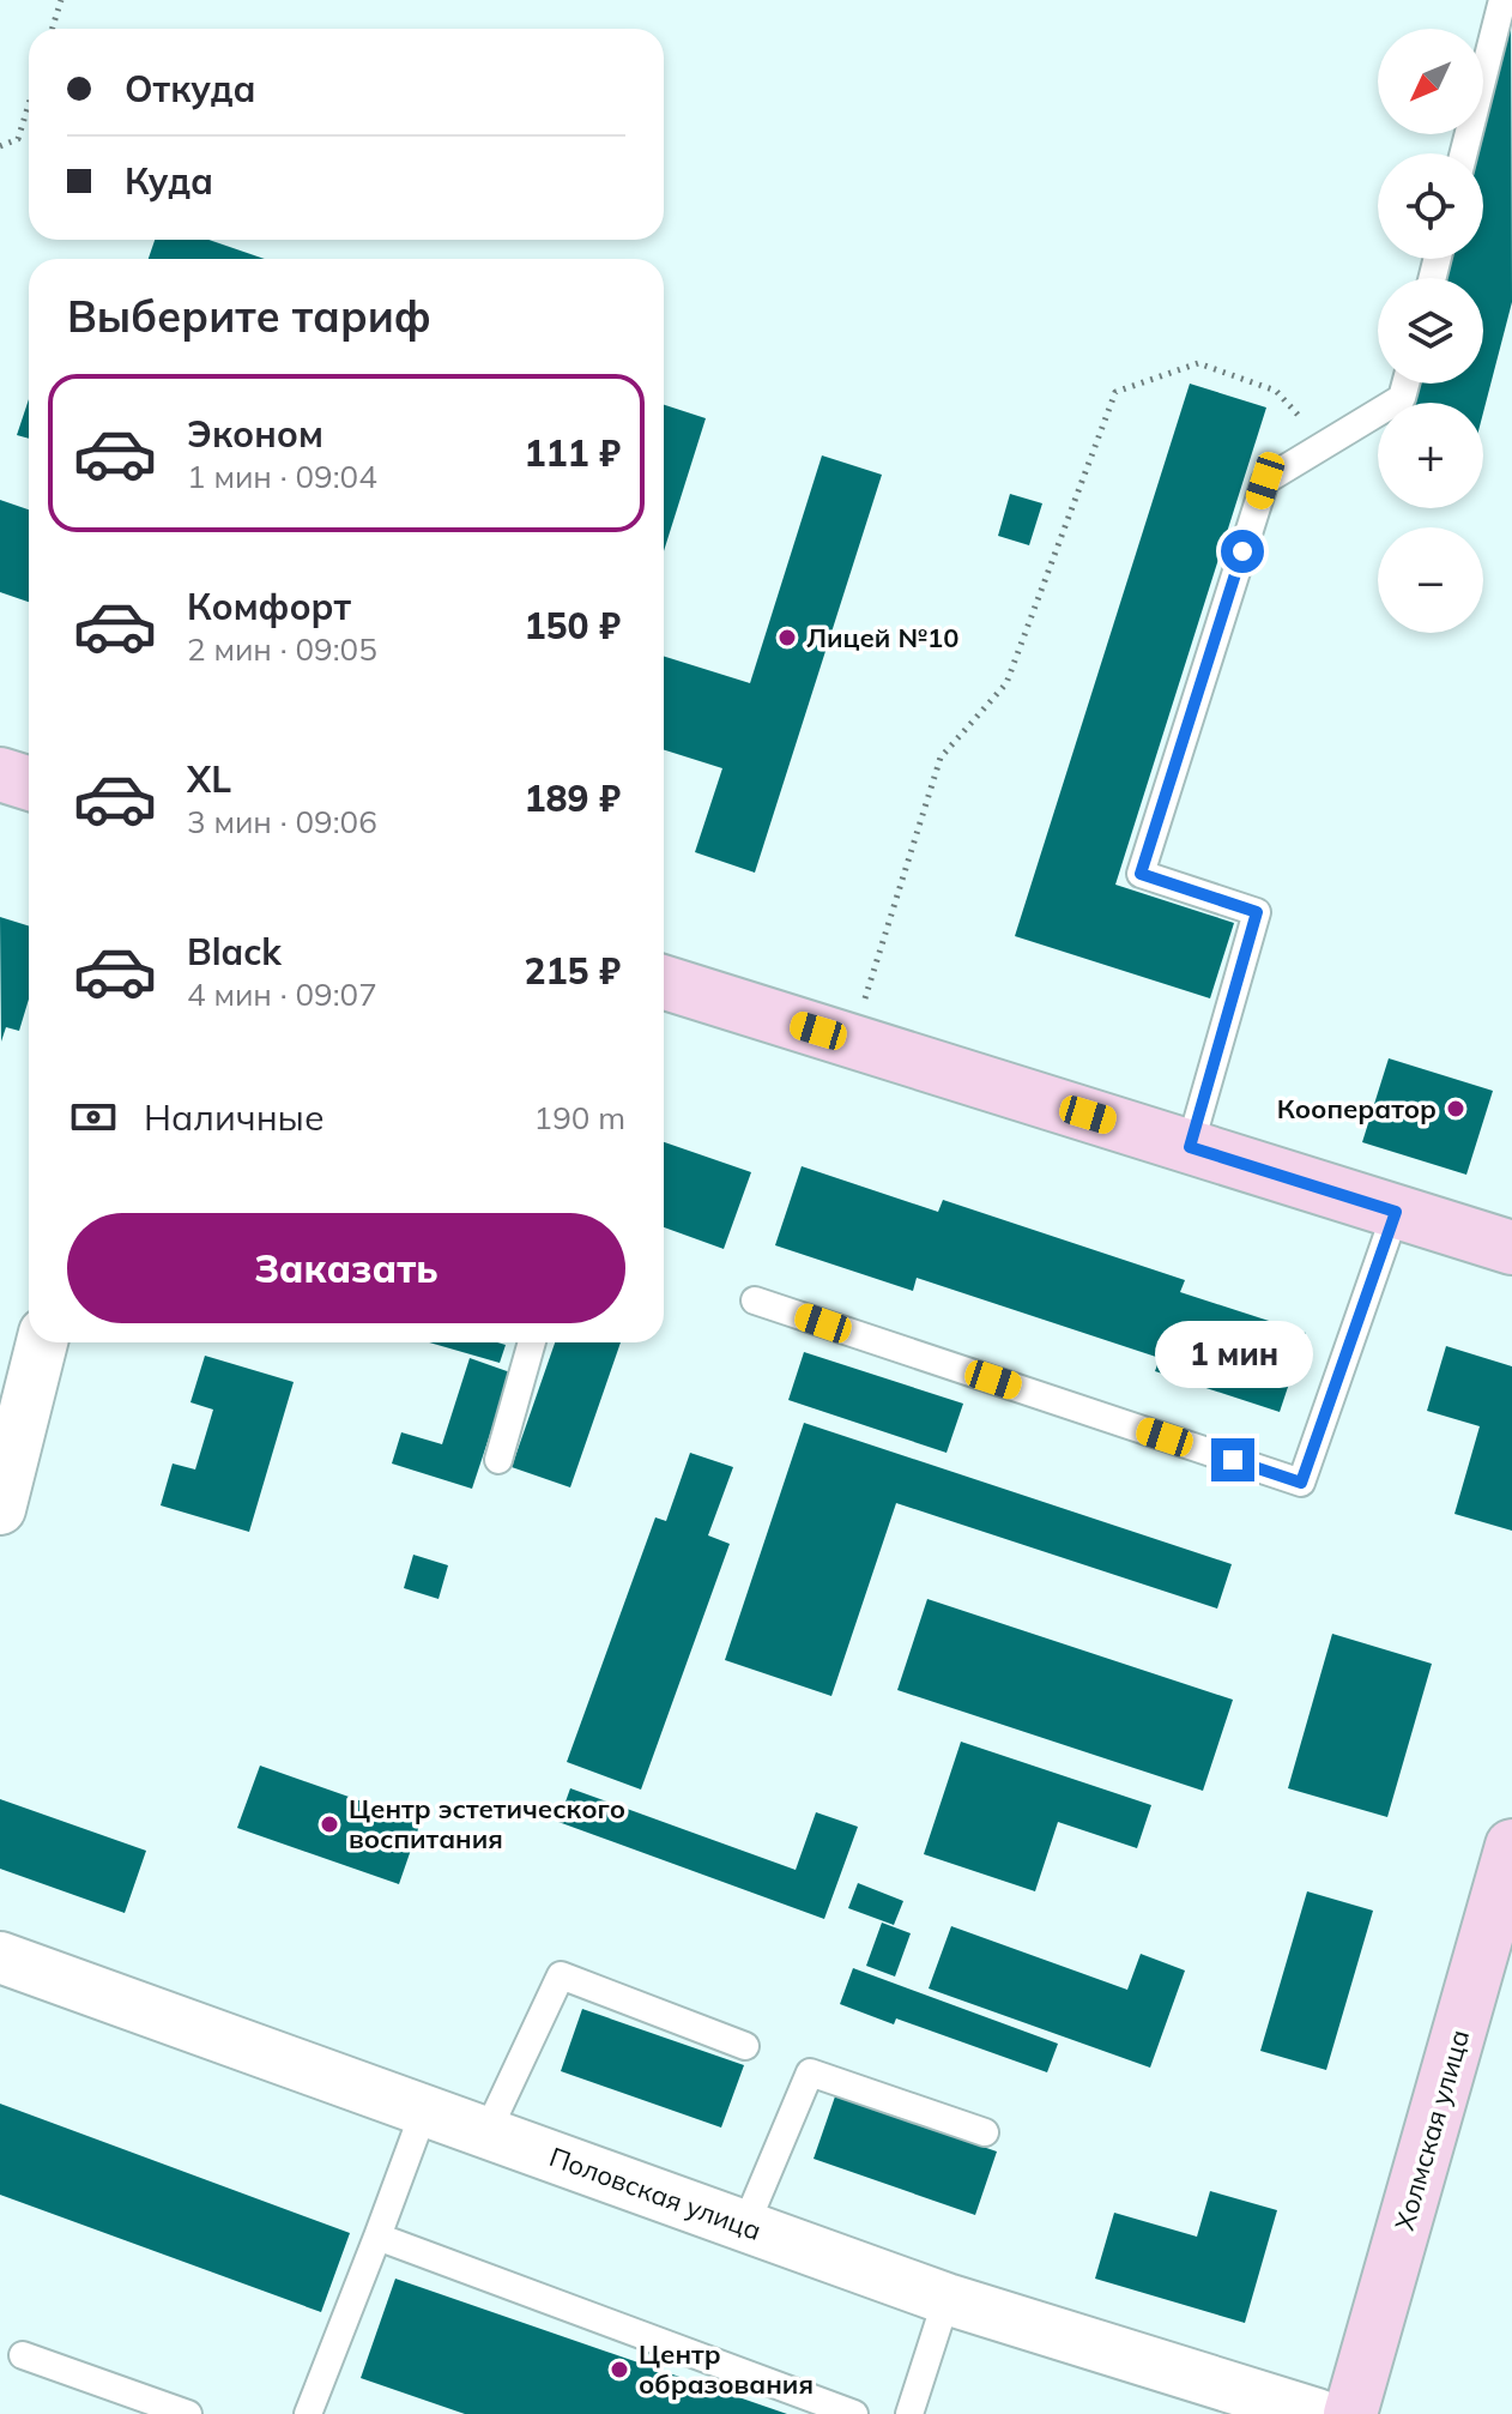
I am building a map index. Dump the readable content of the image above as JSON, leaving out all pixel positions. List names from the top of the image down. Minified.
{"streets":{"main road":["Холмская улица"],"street":["Половская улица"]},"places":["Лицей №10","Кооператор","Центр эстетического воспитания","Центр образования"],"north":"bottom left","page":{"map_buttons":["+","−"],"banner":["Откуда","Куда"],"heading":"Выберите тариф","list":[{"name":"Эконом","note":"1 мин · 09:04","value":"111 ₽"},{"name":"Комфорт","note":"2 мин · 09:05","value":"150 ₽"},{"name":"XL","note":"3 мин · 09:06","value":"189 ₽"},{"name":"Black","note":"4 мин · 09:07","value":"215 ₽"}],"pay":["Наличные","190 m"],"buttons":"Заказать","bubble":"1 мин"}}
